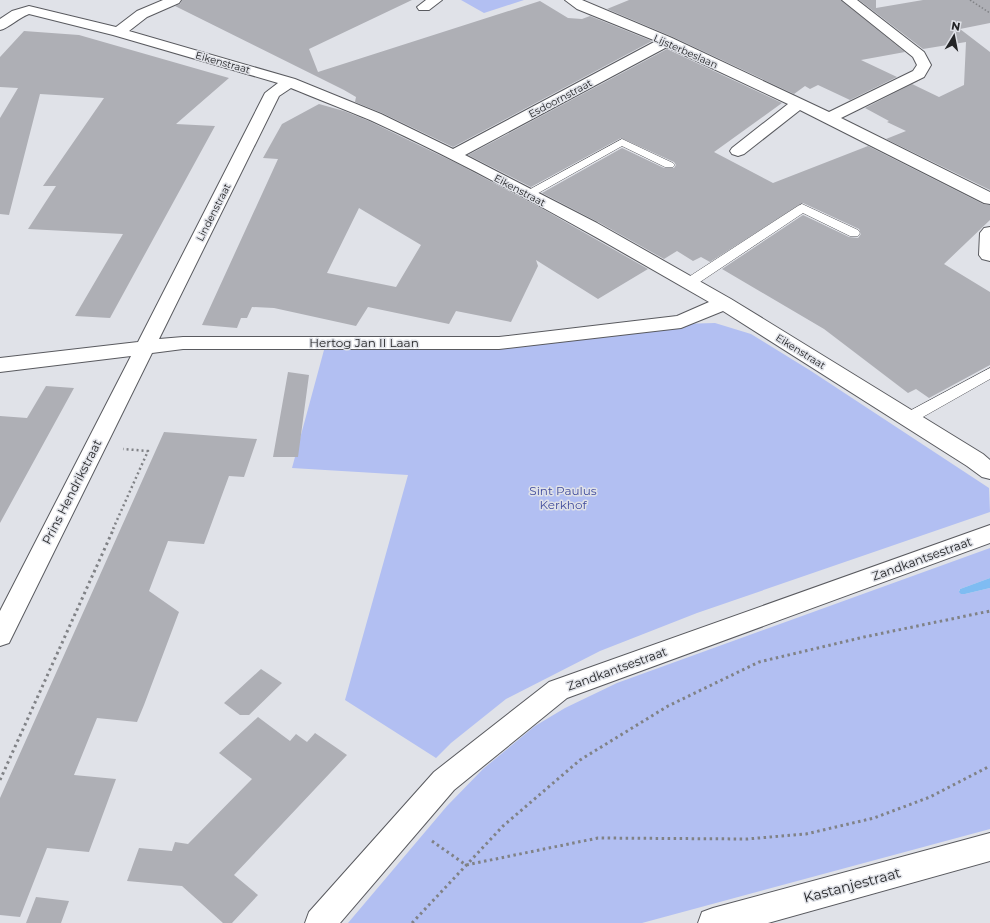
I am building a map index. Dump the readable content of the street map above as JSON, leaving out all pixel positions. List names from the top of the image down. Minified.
{"streets":{"street":["Lijsterbeslaan","Eikenstraat","Esdoornstraat","Lindenstraat","Hertog Jan II Laan","Prins Hendrikstraat","Zandkantsestraat","Kastanjestraat"]},"crossings":[["Lijsterbeslaan","Esdoornstraat"],["Eikenstraat","Esdoornstraat"],["Eikenstraat","Lindenstraat"],["Eikenstraat","Hertog Jan II Laan"],["Lindenstraat","Hertog Jan II Laan"],["Lindenstraat","Prins Hendrikstraat"],["Hertog Jan II Laan","Prins Hendrikstraat"]],"parks":["Sint Paulus Kerkhof"],"north":"top"}
